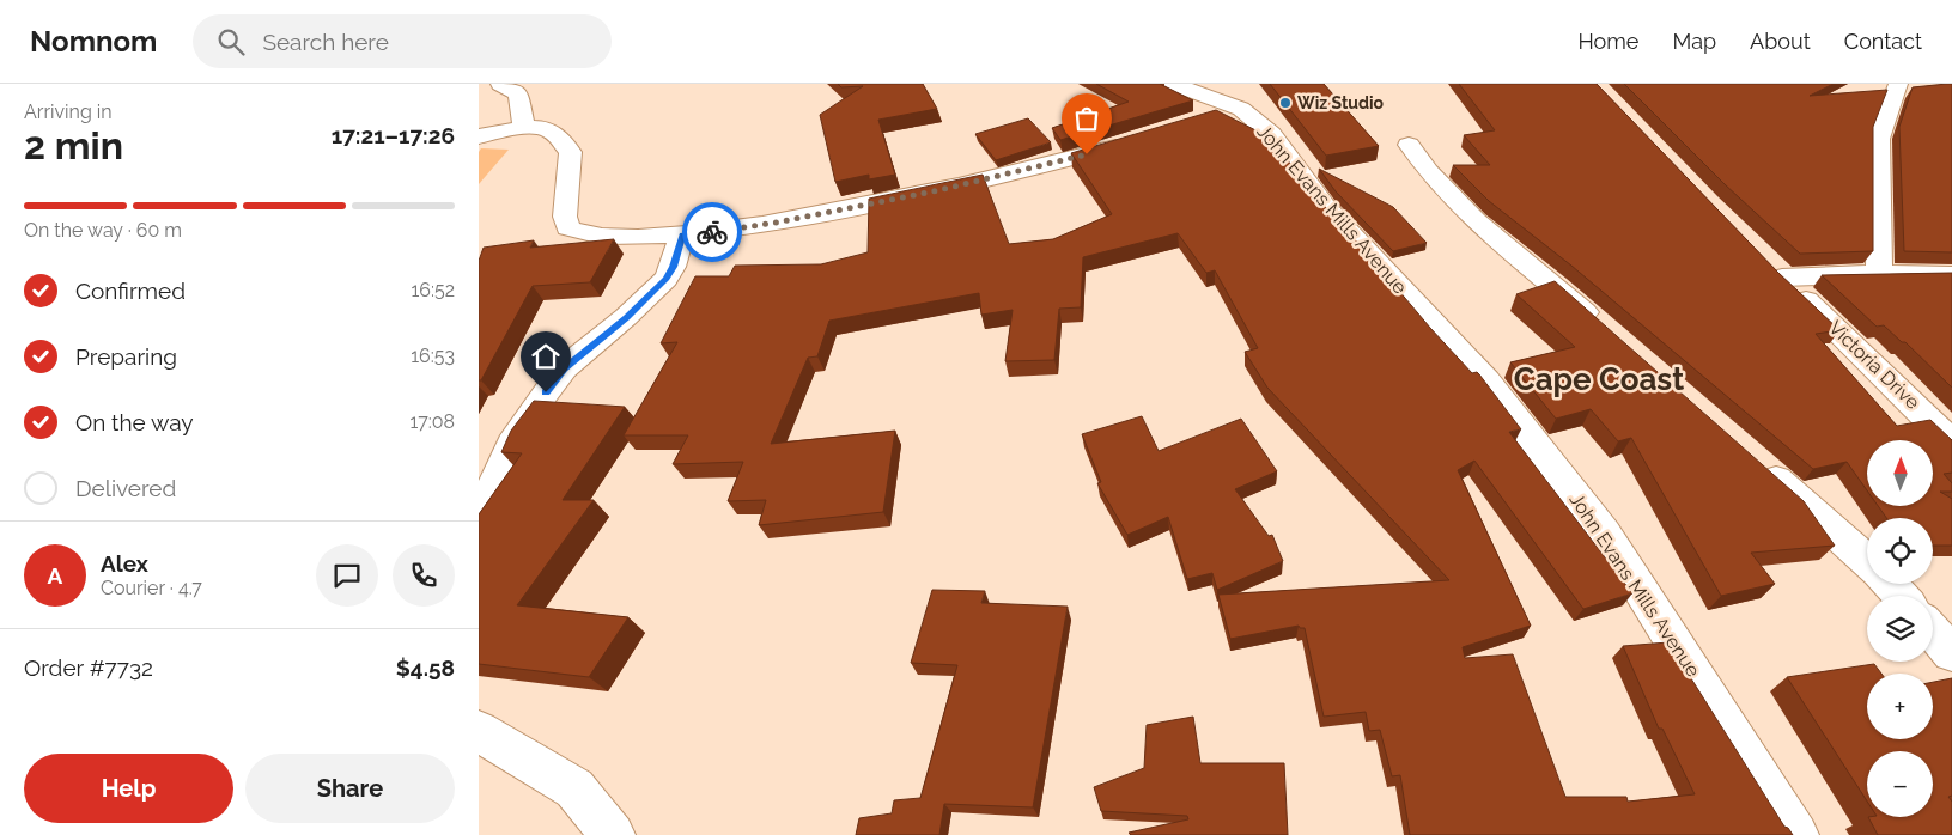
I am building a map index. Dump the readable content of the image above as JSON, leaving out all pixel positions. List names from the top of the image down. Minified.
{"streets":{"street":["John Evans Mills Avenue","Victoria Drive"]},"districts":["Cape Coast"],"places":["Wiz Studio"],"north":"top","page":{"header":"Nomnom","search":"Search here","nav":["Home","Map","About","Contact"],"heading":["2 min","Arriving in","17:21–17:26"],"panel":["Alex","Courier · 4.7","Order #7732","$4.58"],"bar":"On the way · 60 m","list":[["Confirmed","16:52"],["Preparing","16:53"],["On the way","17:08"],"Delivered"],"map_buttons":["+","−"],"round":"A","buttons":["Help","Share"]}}
